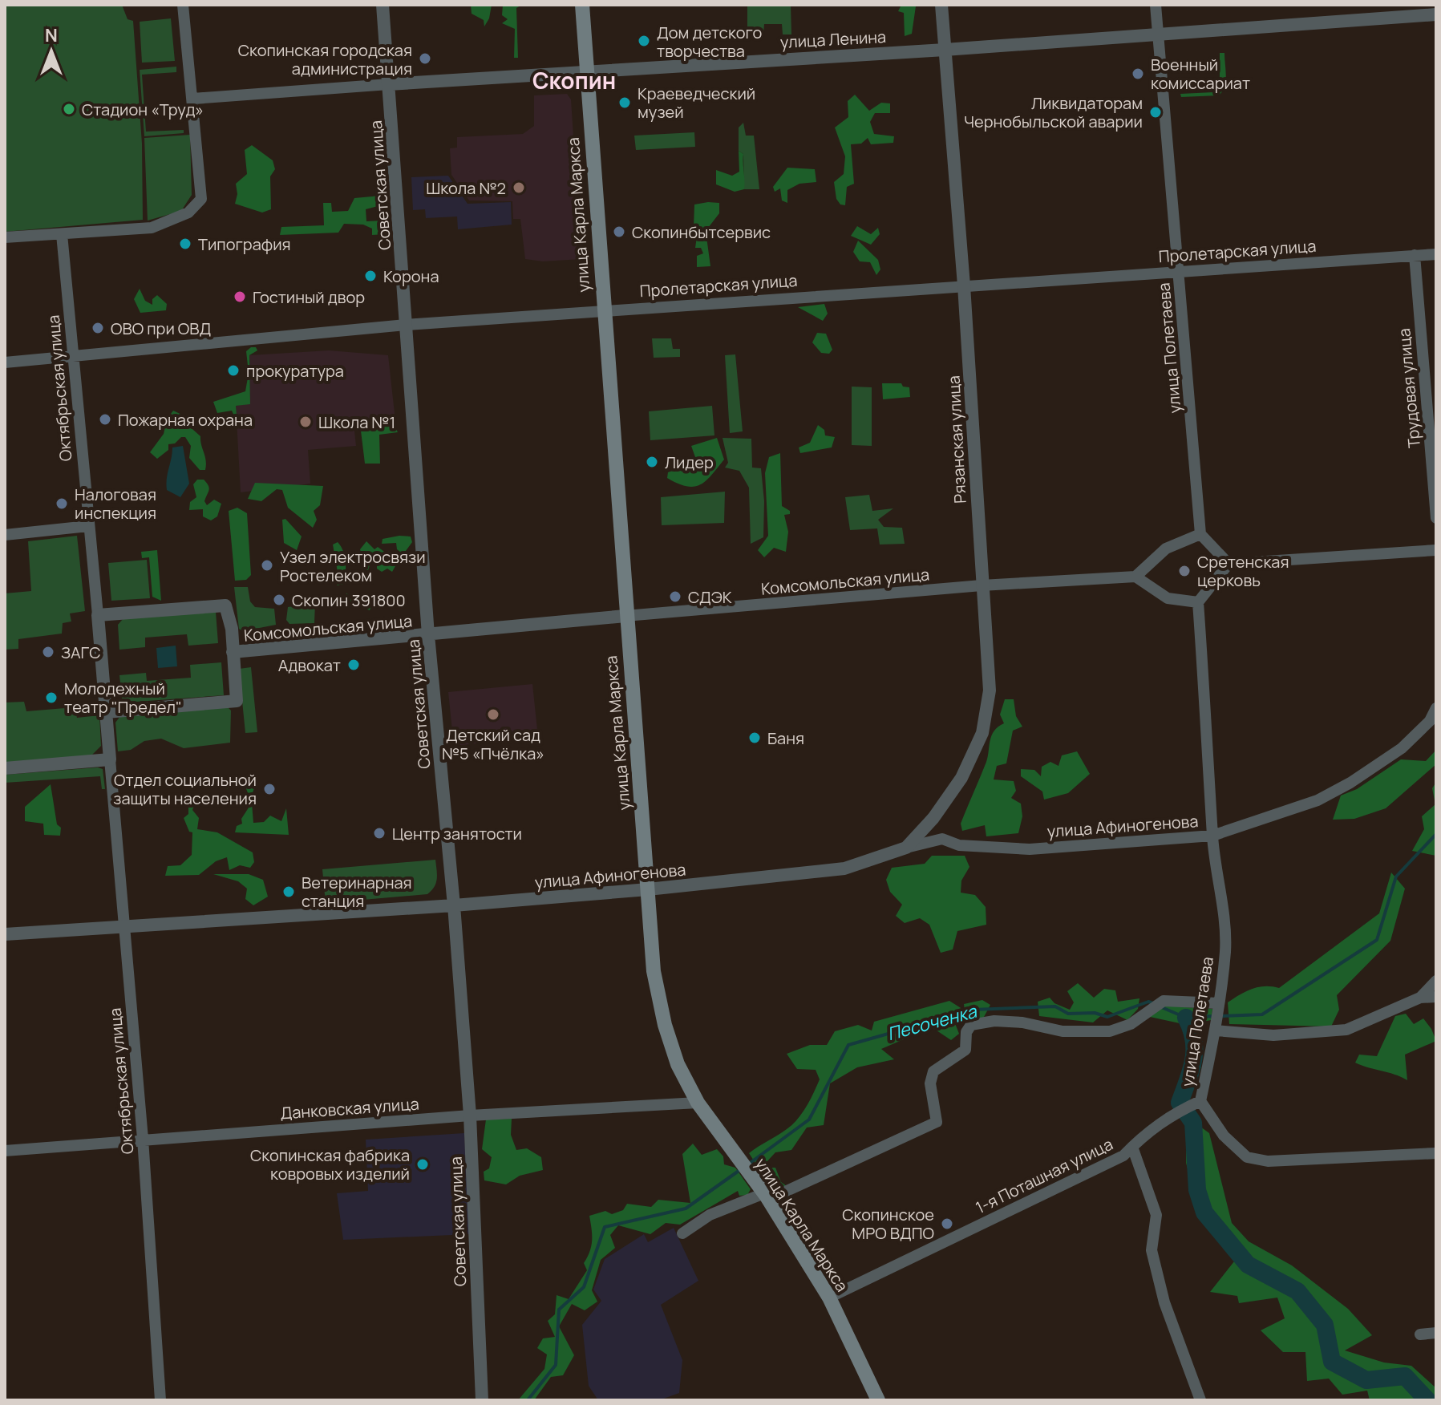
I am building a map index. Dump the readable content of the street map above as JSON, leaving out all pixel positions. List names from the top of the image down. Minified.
{"streets":{"main road":["улица Карла Маркса"],"street":["улица Ленина","Советская улица","Пролетарская улица","улица Полетаева","Октябрьская улица","Трудовая улица","Рязанская улица","Комсомольская улица","улица Афиногенова","Данковская улица","1-я Поташная улица"]},"crossings":[["улица Ленина","Советская улица"],["улица Ленина","улица Карла Маркса"],["улица Ленина","улица Полетаева"],["улица Ленина","Рязанская улица"],["Советская улица","Пролетарская улица"],["Советская улица","Комсомольская улица"],["Советская улица","улица Афиногенова"],["Советская улица","Данковская улица"],["улица Карла Маркса","Пролетарская улица"],["улица Карла Маркса","Комсомольская улица"],["улица Карла Маркса","улица Афиногенова"],["улица Карла Маркса","Данковская улица"],["улица Карла Маркса","1-я Поташная улица"],["Пролетарская улица","улица Полетаева"],["Пролетарская улица","Октябрьская улица"],["Пролетарская улица","Трудовая улица"],["Пролетарская улица","Рязанская улица"],["улица Полетаева","улица Афиногенова"],["улица Полетаева","1-я Поташная улица"],["Октябрьская улица","улица Афиногенова"],["Октябрьская улица","Данковская улица"],["Рязанская улица","Комсомольская улица"],["Рязанская улица","улица Афиногенова"]],"districts":["Скопин"],"water":["Песоченка"],"places":["Дом детского творчества","Скопинская городская администрация","Военный комиссариат","Краеведческий музей","Стадион «Труд»","Ликвидаторам Чернобыльской аварии","Школа №2","Скопинбытсервис","Типография","Корона","Гостиный двор","ОВО при ОВД","прокуратура","Пожарная охрана","Школа №1","Лидер","Налоговая инспекция","Узел электросвязи Ростелеком","Сретенская церковь","СДЭК","Скопин 391800","ЗАГС","Адвокат","Молодежный театр \"Предел\"","Детский сад №5 «Пчёлка»","Баня","Отдел социальной защиты населения","Центр занятости","Ветеринарная станция","Скопинская фабрика ковровых изделий","Скопинское МРО ВДПО"],"north":"top"}
